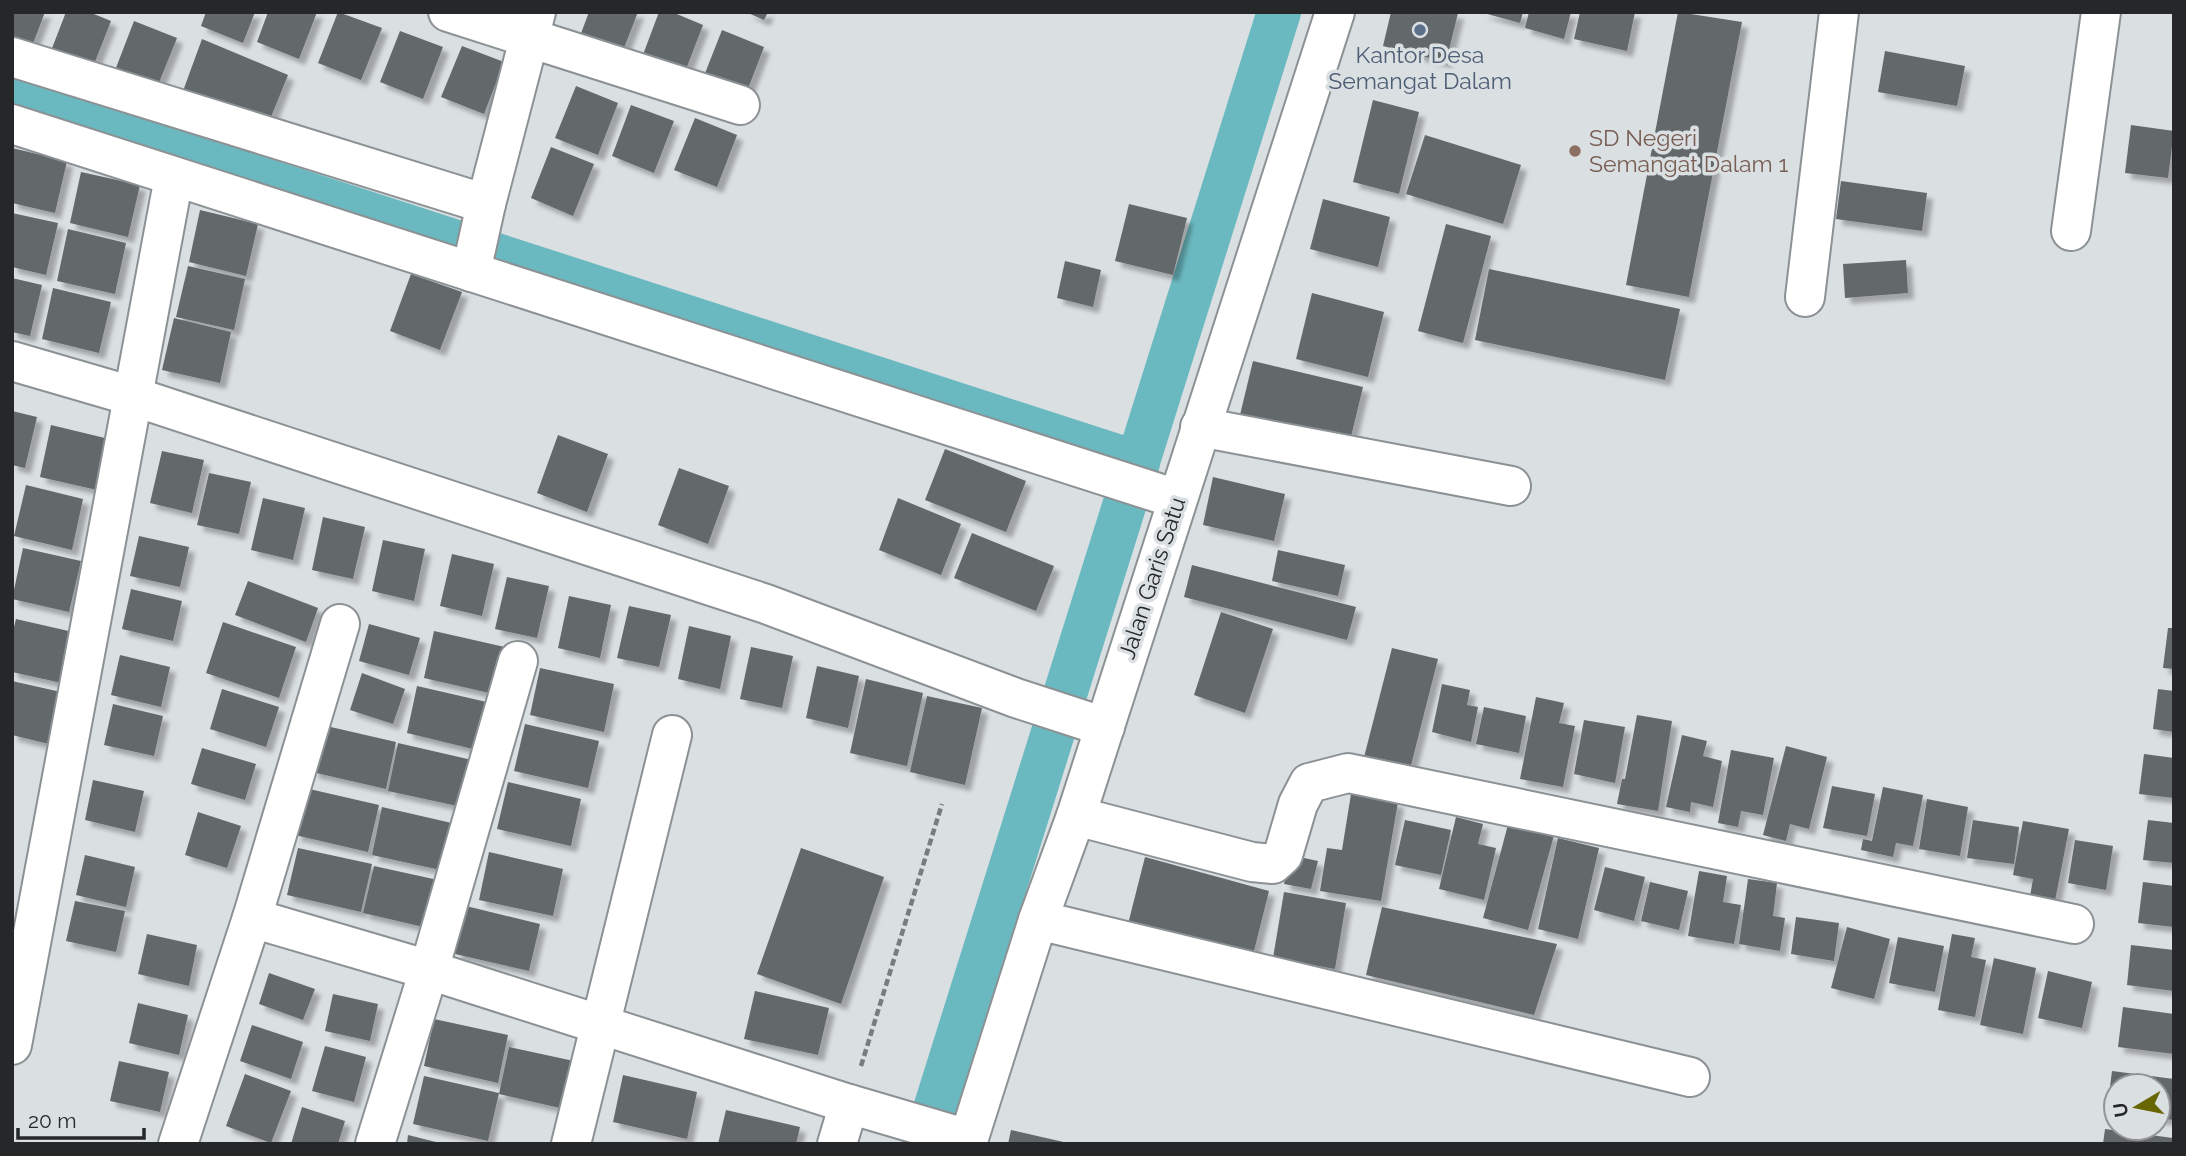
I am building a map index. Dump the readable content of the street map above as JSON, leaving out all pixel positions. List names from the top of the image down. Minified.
{"streets":{"street":["Jalan Garis Satu"]},"places":["Kantor Desa Semangat Dalam","SD Negeri Semangat Dalam 1"],"scale_bar":"20 m","north":"left"}
